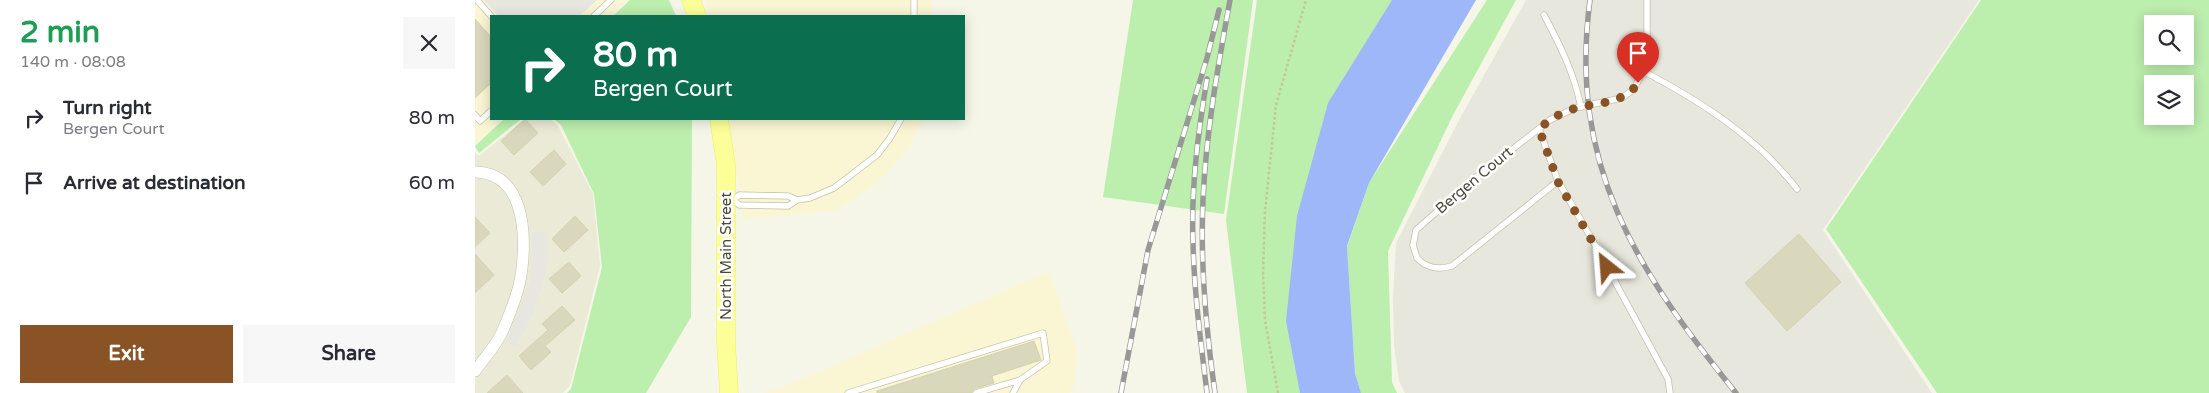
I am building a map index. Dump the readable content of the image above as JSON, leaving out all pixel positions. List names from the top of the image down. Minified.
{"streets":{"main road":["North Main Street"],"lane":["Bergen Court"]},"page":{"heading":["2 min","140 m · 08:08"],"turn":["80 m","Bergen Court"],"list":[{"name":"Turn right","note":"Bergen Court","value":"80 m"},{"name":"Arrive at destination","value":"60 m"}],"buttons":["Exit","Share"]}}
